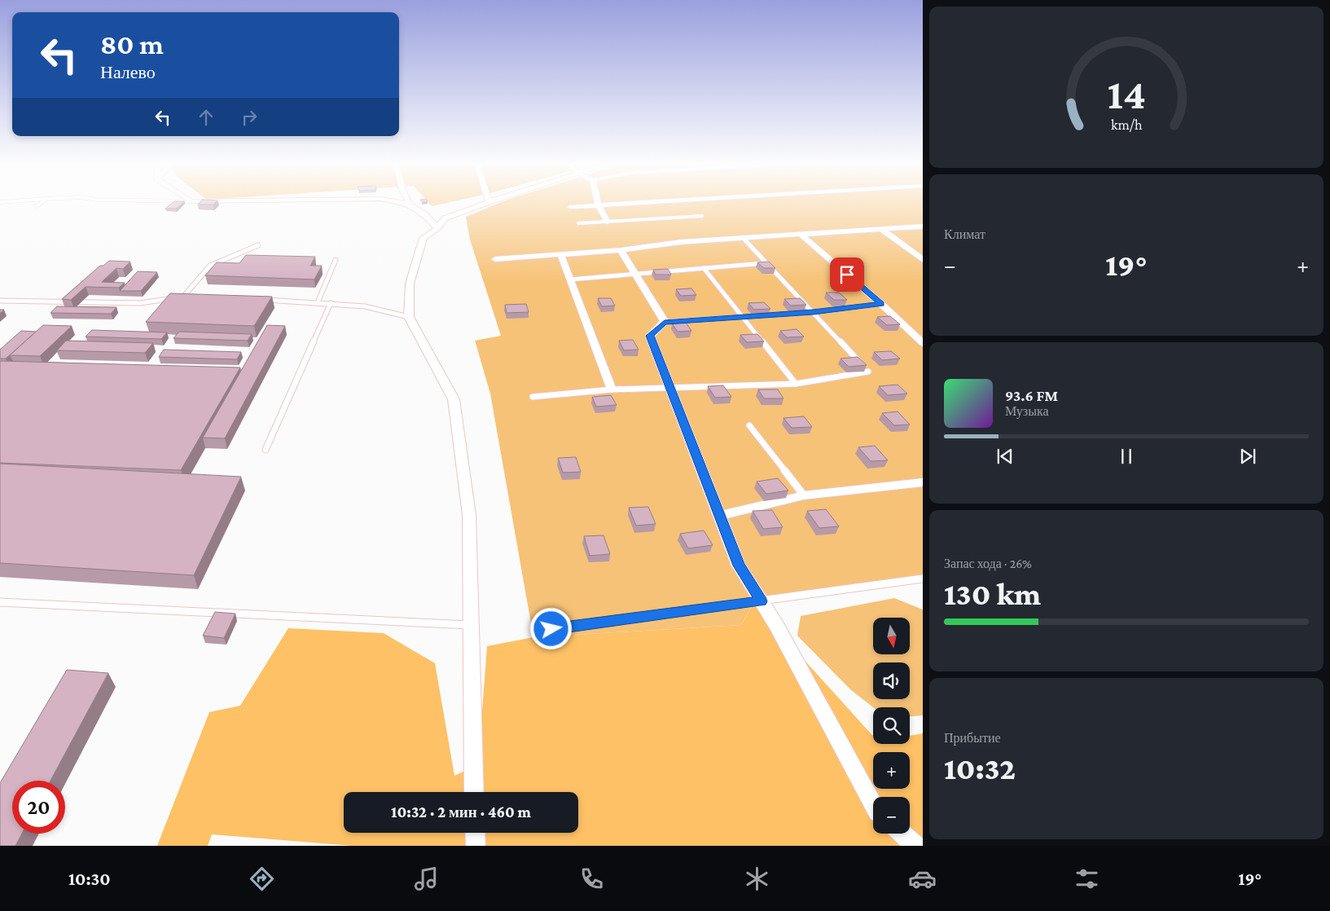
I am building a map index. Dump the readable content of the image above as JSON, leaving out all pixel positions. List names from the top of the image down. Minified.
{"north":"bottom","page":{"turn":["80 m","Налево"],"tile":["Климат",["Запас хода · 26%","130 km"],["Прибытие","10:32"]],"heat":["−","19°","+"],"song":["93.6 FM","Музыка"],"map_buttons":["+","−"],"limit":"20","trip":"10:32 · 2 мин · 460 m","tabs":["10:30","19°"],"gauge":["14","km/h"]}}
